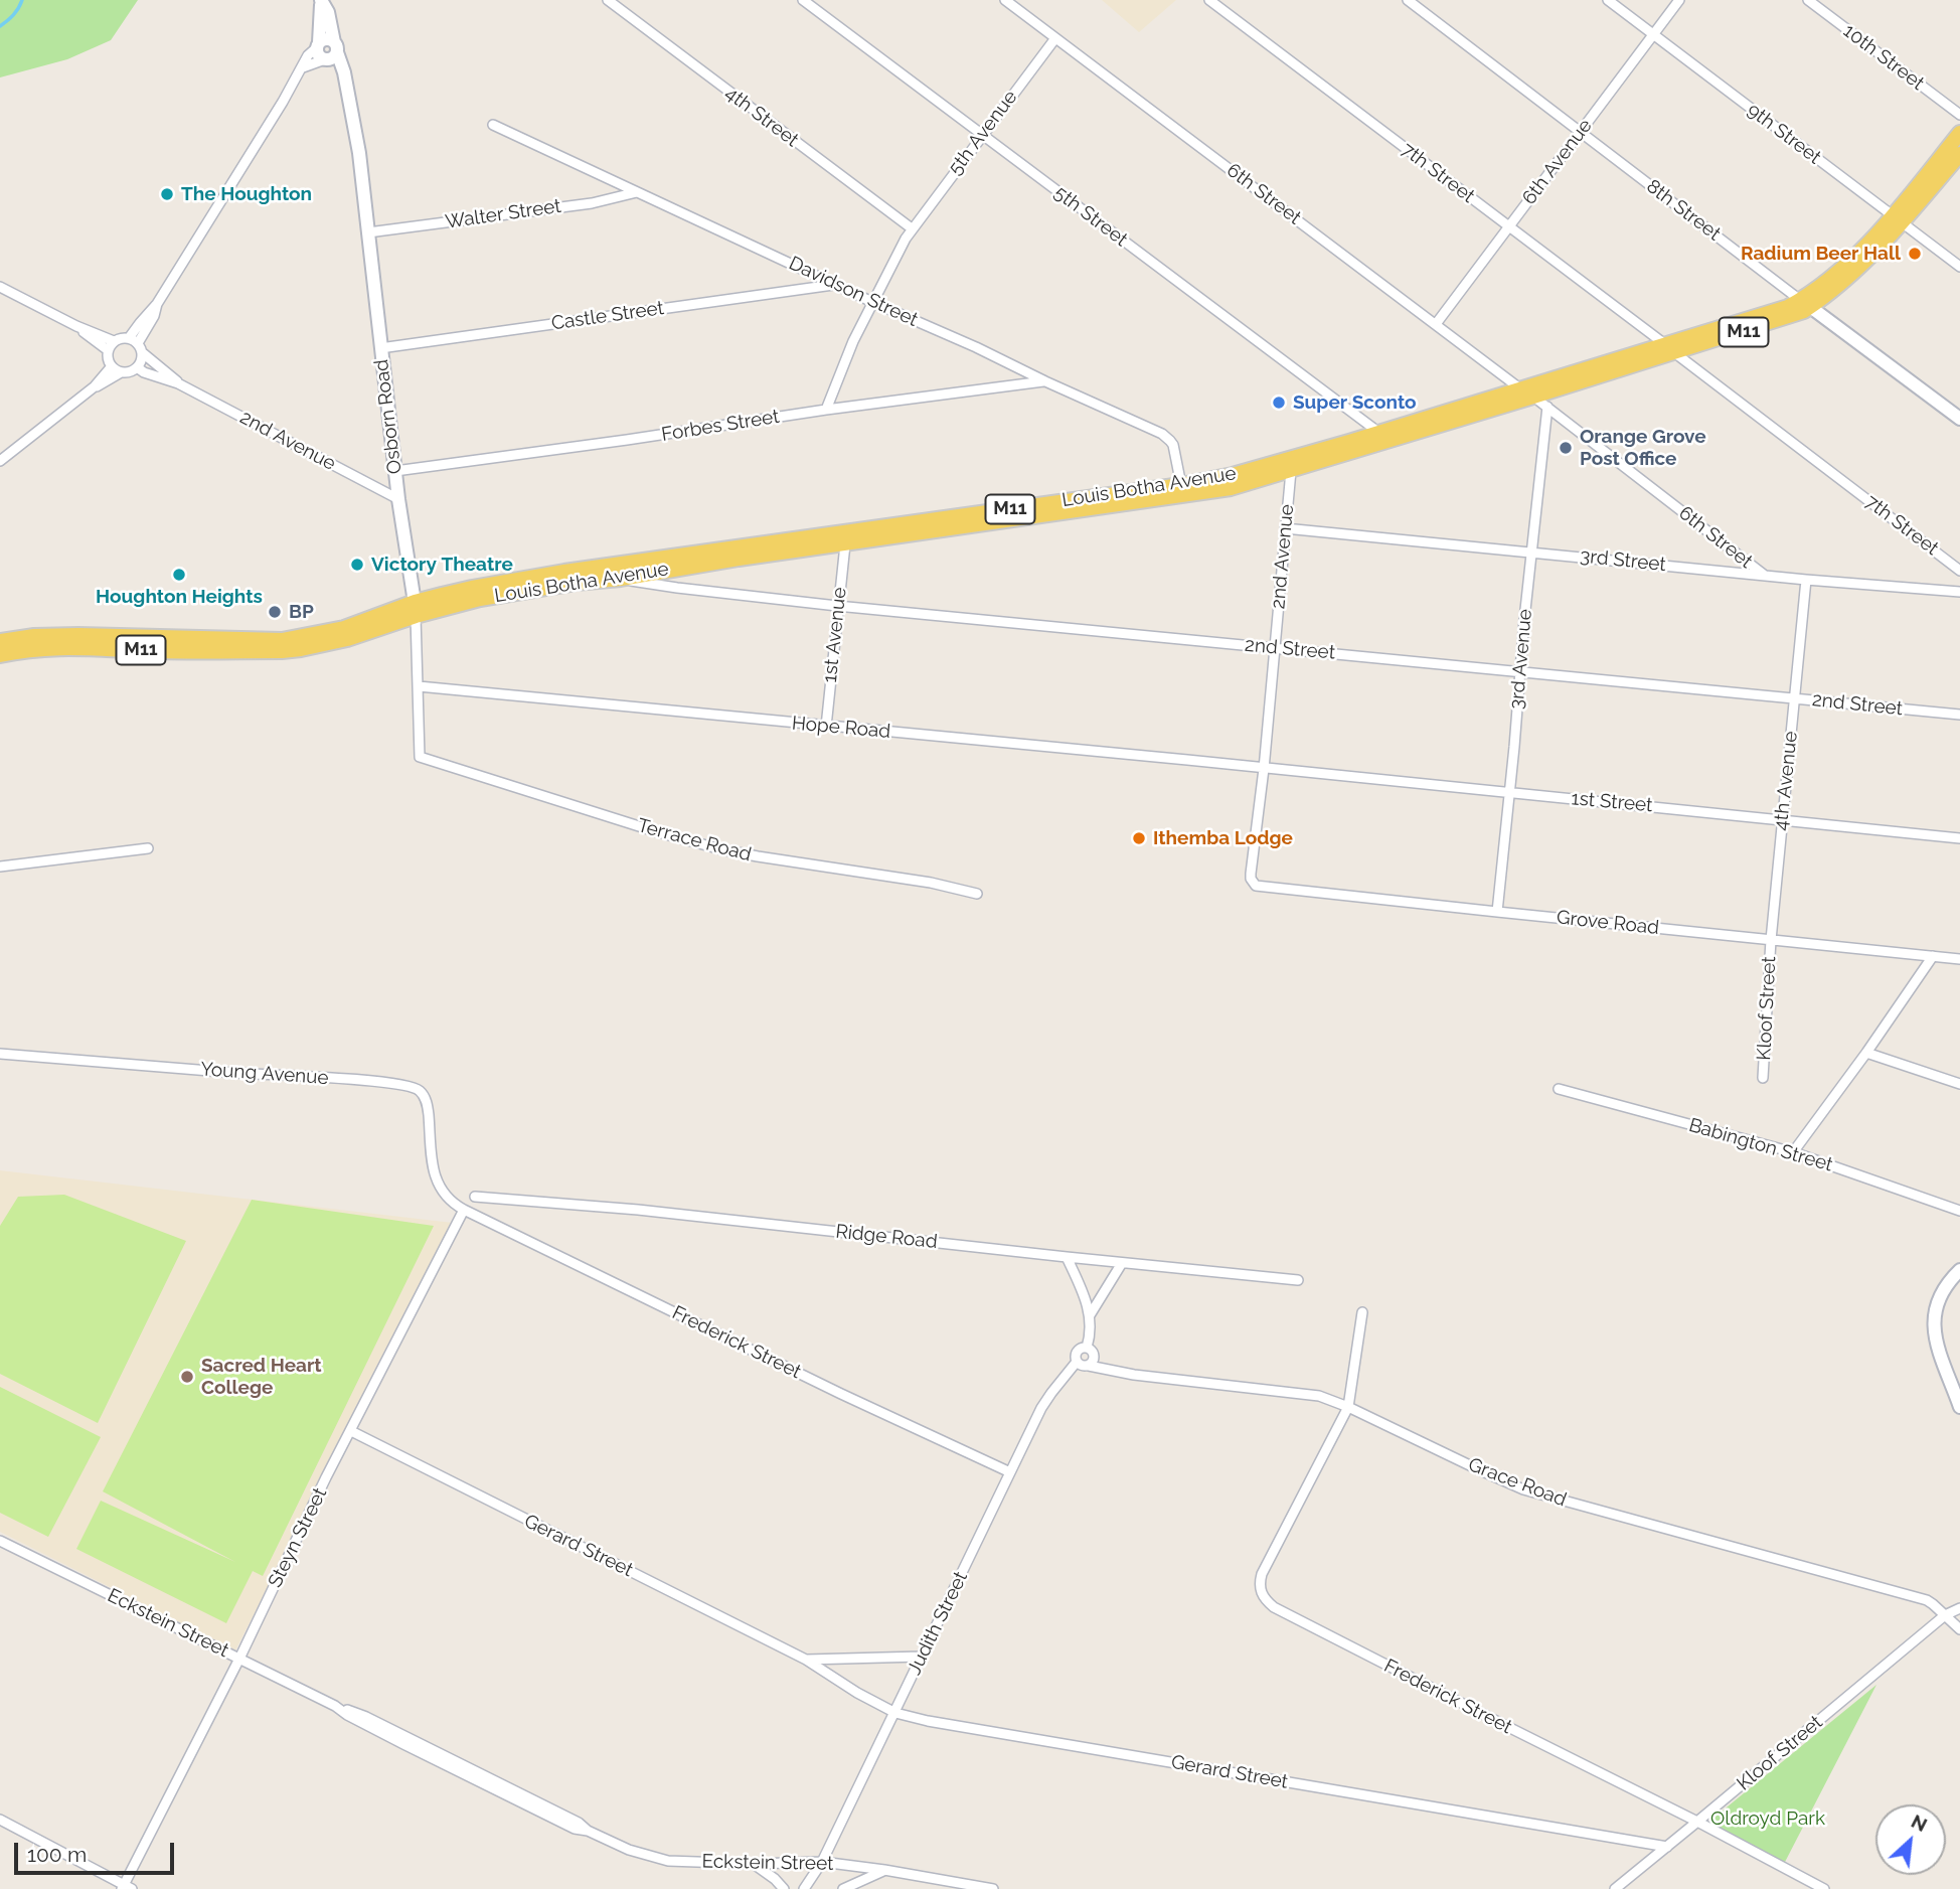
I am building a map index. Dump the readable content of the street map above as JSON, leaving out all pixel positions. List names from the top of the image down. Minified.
{"streets":{"main road":["M11","Louis Botha Avenue"],"street":["10th Street","4th Street","5th Avenue","9th Street","6th Avenue","7th Street","6th Street","8th Street","Walter Street","5th Street","Davidson Street","Castle Street","Osborn Road","Forbes Street","2nd Avenue","3rd Street","1st Avenue","2nd Street","3rd Avenue","Hope Road","4th Avenue","1st Street","Terrace Road","Grove Road","Kloof Street","Young Avenue","Babington Street","Ridge Road","Frederick Street","Grace Road","Steyn Street","Gerard Street","Eckstein Street","Judith Street"]},"crossings":[["4th Street","5th Avenue"],["5th Avenue","6th Street"],["5th Avenue","5th Street"],["5th Avenue","Davidson Street"],["5th Avenue","Forbes Street"],["9th Street","6th Avenue"],["9th Street","Louis Botha Avenue"],["6th Avenue","7th Street"],["6th Avenue","6th Street"],["6th Avenue","8th Street"],["7th Street","Louis Botha Avenue"],["6th Street","Louis Botha Avenue"],["6th Street","3rd Street"],["6th Street","3rd Avenue"],["8th Street","Louis Botha Avenue"],["Walter Street","Davidson Street"],["Walter Street","Osborn Road"],["5th Street","Louis Botha Avenue"],["Davidson Street","Castle Street"],["Davidson Street","Forbes Street"],["Davidson Street","Louis Botha Avenue"],["Castle Street","Osborn Road"],["Osborn Road","Forbes Street"],["Osborn Road","2nd Avenue"],["Osborn Road","Louis Botha Avenue"],["Osborn Road","Hope Road"],["Osborn Road","Terrace Road"],["2nd Avenue","Louis Botha Avenue"],["2nd Avenue","3rd Street"],["2nd Avenue","2nd Street"],["2nd Avenue","Hope Road"],["2nd Avenue","1st Street"],["2nd Avenue","Grove Road"],["Louis Botha Avenue","1st Avenue"],["Louis Botha Avenue","2nd Street"],["3rd Street","3rd Avenue"],["3rd Street","4th Avenue"],["1st Avenue","2nd Street"],["1st Avenue","Hope Road"],["2nd Street","3rd Avenue"],["2nd Street","4th Avenue"],["3rd Avenue","1st Street"],["3rd Avenue","Grove Road"],["Hope Road","1st Street"],["4th Avenue","1st Street"],["4th Avenue","Grove Road"],["4th Avenue","Kloof Street"],["Grove Road","Kloof Street"],["Kloof Street","Frederick Street"],["Kloof Street","Grace Road"],["Kloof Street","Gerard Street"],["Young Avenue","Frederick Street"],["Young Avenue","Steyn Street"],["Frederick Street","Grace Road"],["Frederick Street","Steyn Street"],["Frederick Street","Judith Street"],["Grace Road","Judith Street"],["Steyn Street","Gerard Street"],["Steyn Street","Eckstein Street"],["Gerard Street","Judith Street"],["Eckstein Street","Judith Street"]],"parks":["Oldroyd Park"],"places":["The Houghton","Radium Beer Hall","Super Sconto","Orange Grove Post Office","Victory Theatre","Houghton Heights","BP","Ithemba Lodge","Sacred Heart College"],"scale_bar":"100 m","north":"top right"}
